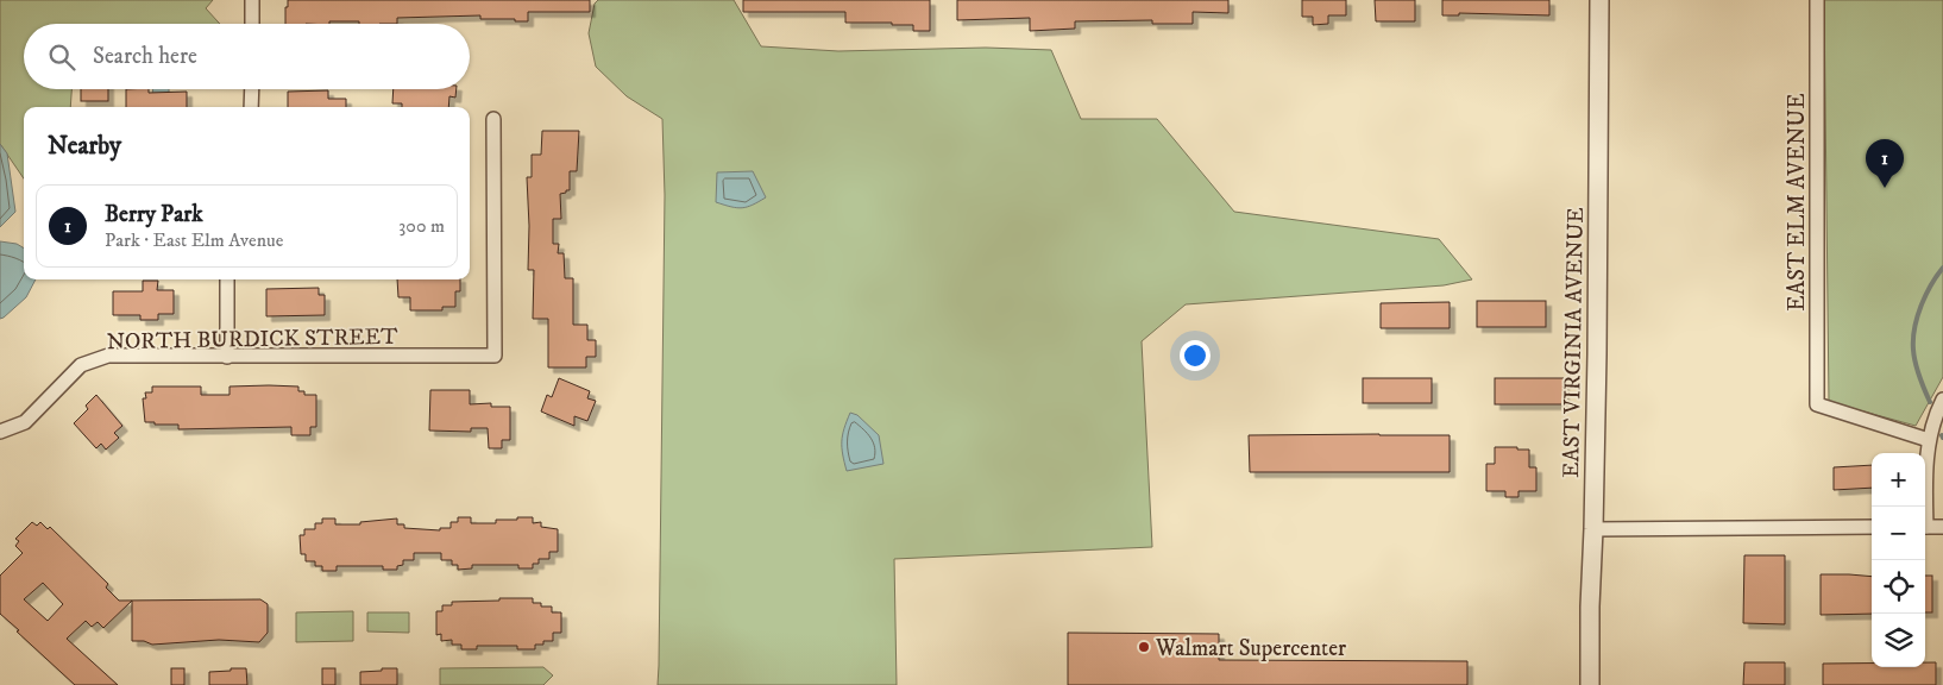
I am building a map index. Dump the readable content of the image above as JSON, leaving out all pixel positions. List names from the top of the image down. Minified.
{"streets":{"street":["EAST ELM AVENUE","NORTH BURDICK STREET","EAST VIRGINIA AVENUE"]},"places":["Walmart Supercenter"],"page":{"search":"Search here","heading":"Nearby","pins":"1","list":[{"mark":"1","name":"Berry Park","note":"Park · East Elm Avenue","value":"300 m"}],"map_buttons":["+","−"]}}
